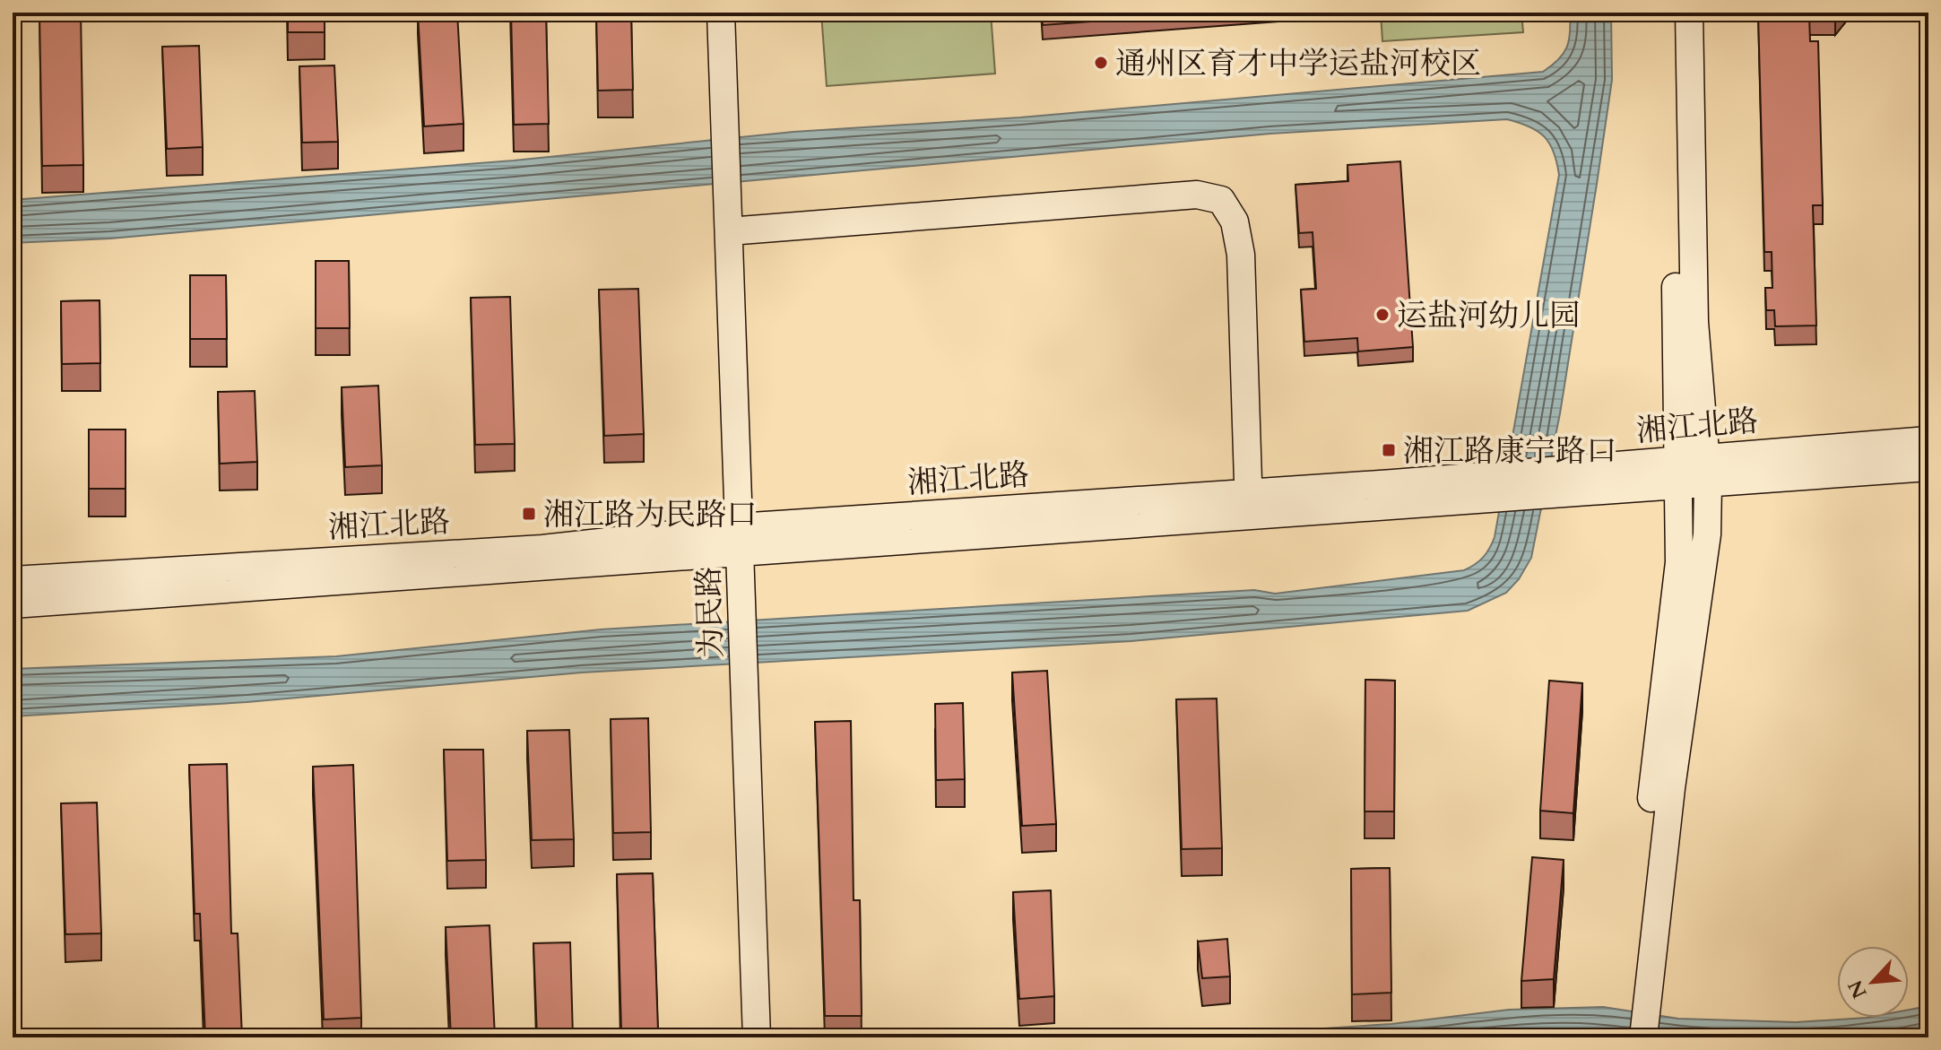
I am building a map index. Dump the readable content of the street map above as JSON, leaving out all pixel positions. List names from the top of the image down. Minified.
{"streets":{"street":["湘江北路","为民路"]},"crossings":[["湘江北路","为民路"]],"places":{"other":["通州区育才中学运盐河校区","运盐河幼儿园"],"transit":["湘江路康宁路口","湘江路为民路口"]},"north":"bottom left"}
